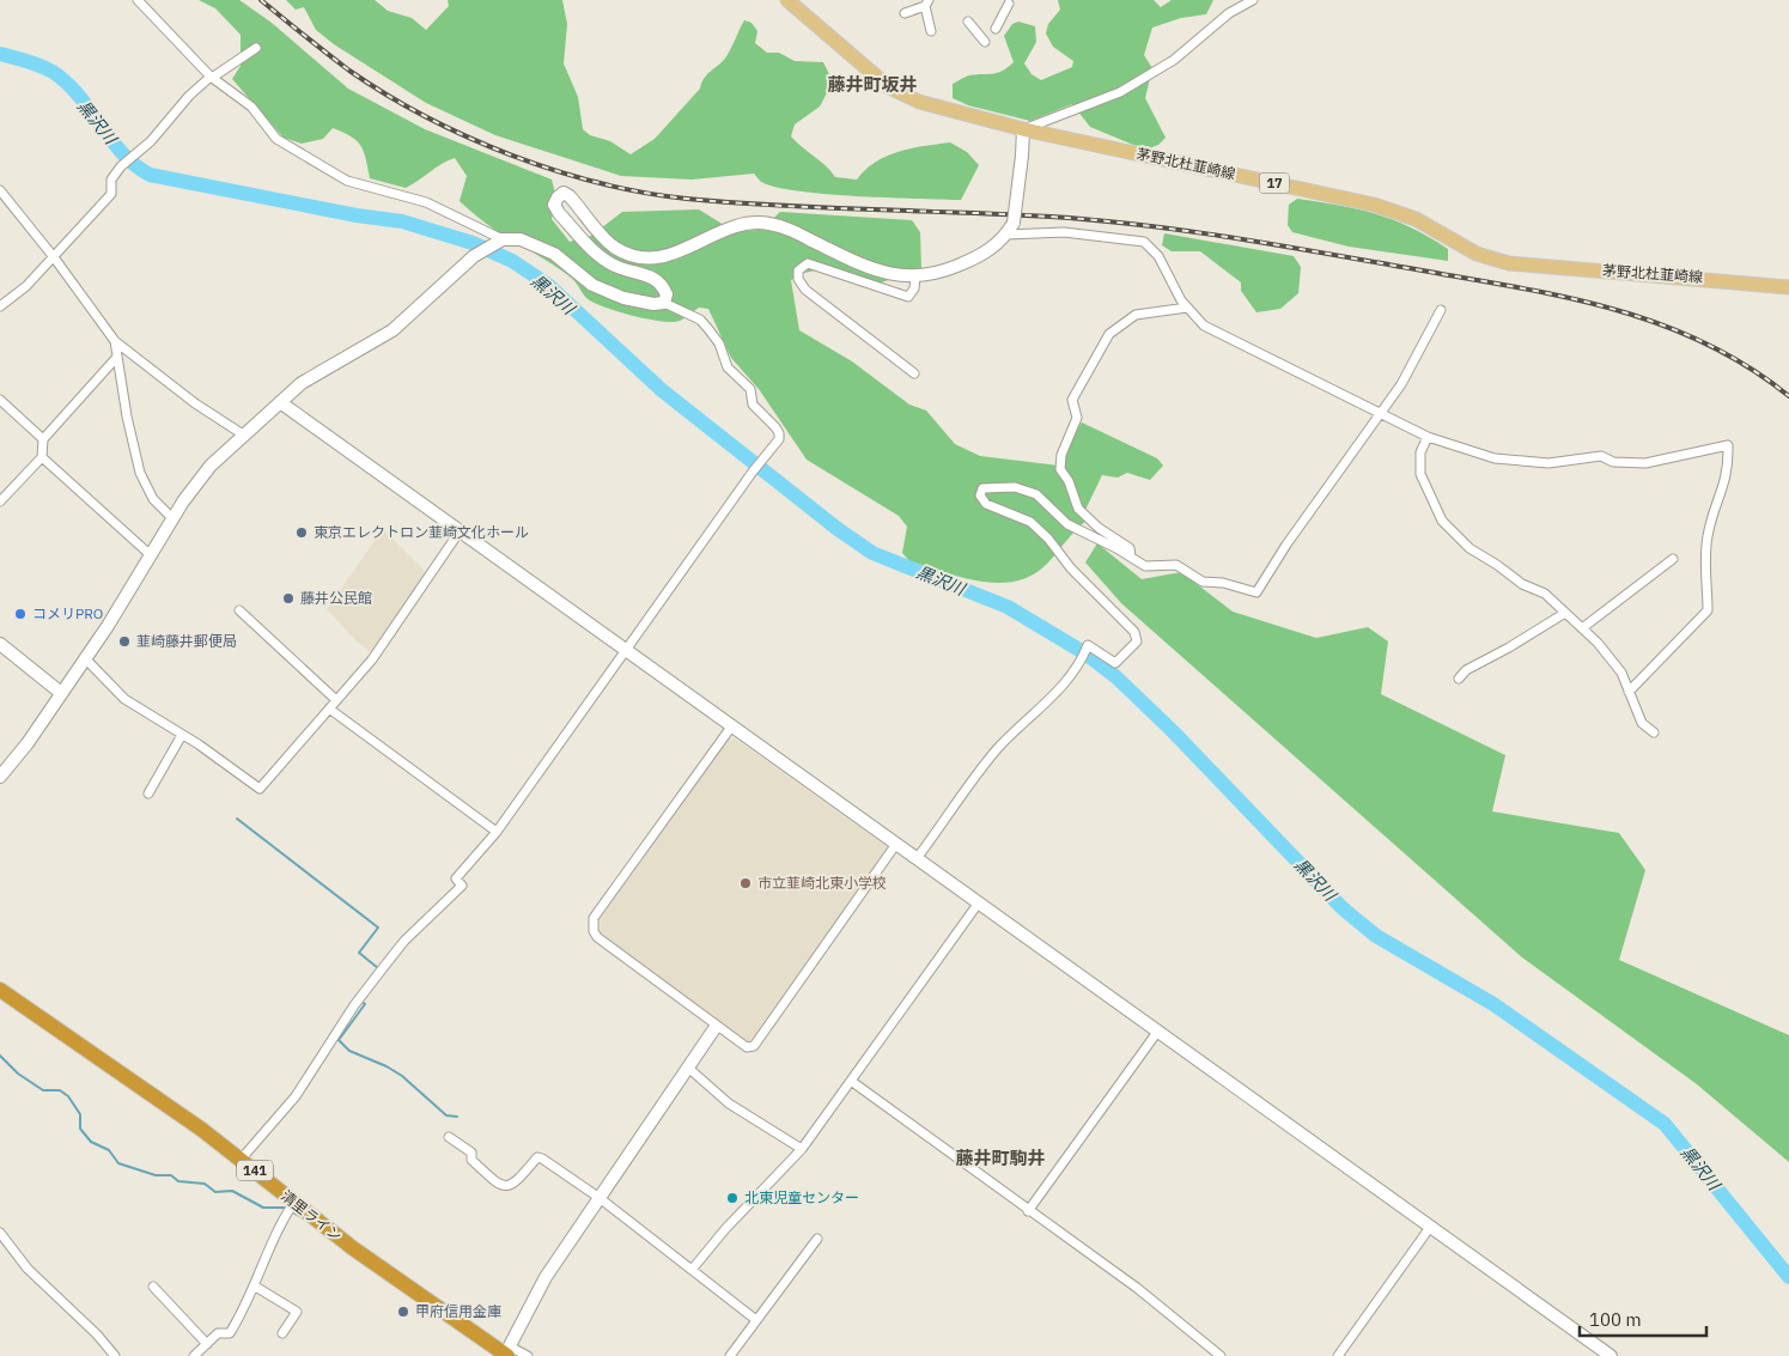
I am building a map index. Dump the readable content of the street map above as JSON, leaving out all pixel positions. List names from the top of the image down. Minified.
{"streets":{"highway":["141","清里ライン"],"main road":["茅野北杜韮崎線","17"]},"districts":["藤井町坂井","藤井町駒井"],"water":["黒沢川"],"places":["東京エレクトロン韮崎文化ホール","藤井公民館","コメリPRO","韮崎藤井郵便局","市立韮崎北東小学校","北東児童センター","甲府信用金庫"],"scale_bar":"100 m"}
